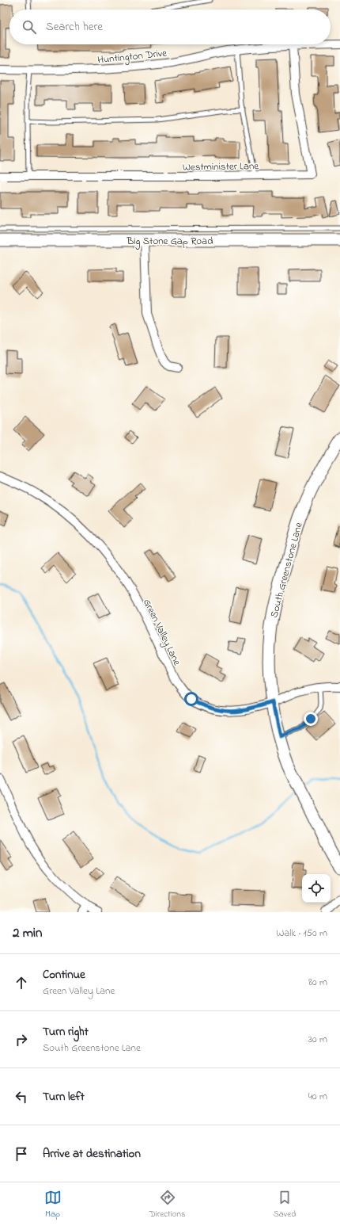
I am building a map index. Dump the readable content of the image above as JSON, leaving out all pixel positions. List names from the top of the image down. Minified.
{"streets":{"street":["Huntington Drive","Westminister Lane","Big Stone Gap Road","South Greenstone Lane","Green Valley Lane"]},"crossings":[["Huntington Drive","Westminister Lane"],["South Greenstone Lane","Green Valley Lane"]],"page":{"search":"Search here","heading":["2 min","Walk · 150 m"],"list":[["Continue","Green Valley Lane","80 m"],["Turn right","South Greenstone Lane","30 m"],["Turn left","40 m"],"Arrive at destination"],"nav":["Map","Directions","Saved"]}}
